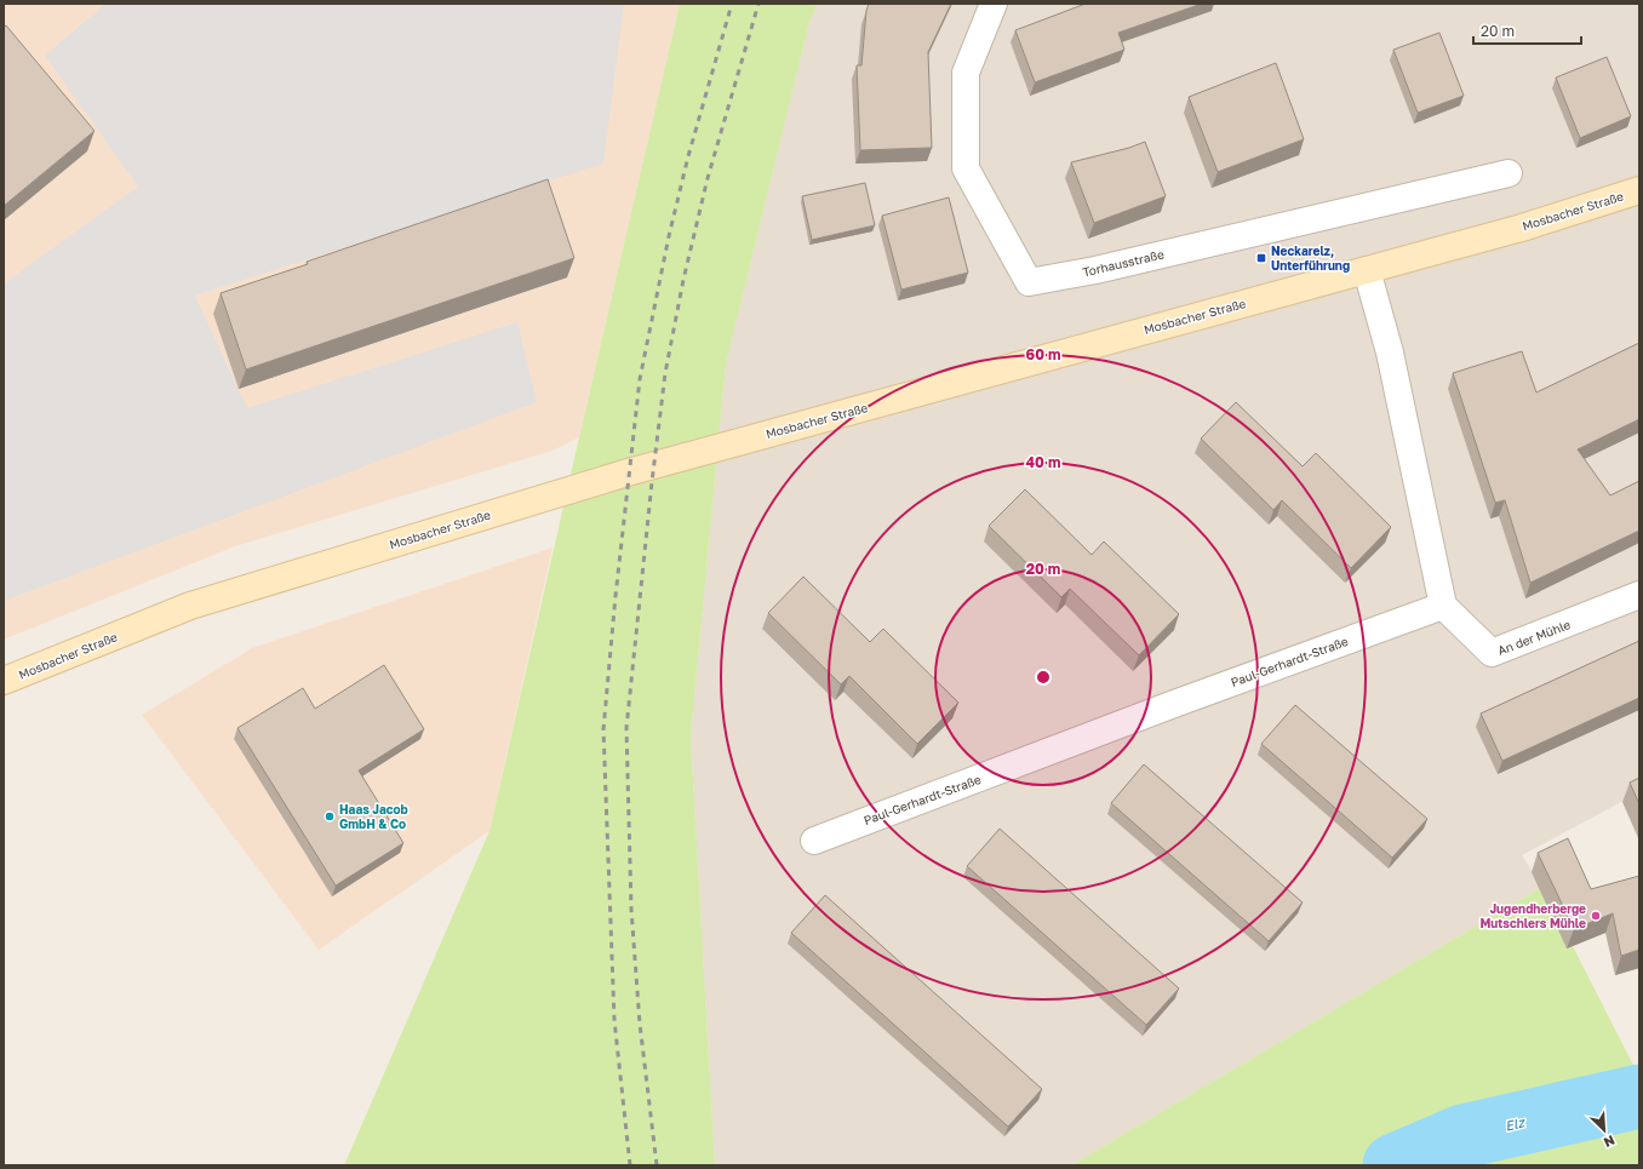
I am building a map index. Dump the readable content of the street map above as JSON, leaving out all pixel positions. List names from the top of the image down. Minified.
{"streets":{"street":["Mosbacher Straße","Torhausstraße","An der Mühle","Paul-Gerhardt-Straße"]},"crossings":[["An der Mühle","Paul-Gerhardt-Straße"]],"water":["Elz"],"places":{"transit":["Neckarelz, Unterführung"],"other":["Haas Jacob GmbH & Co","Jugendherberge Mutschlers Mühle"]},"scale_bar":"20 m","north":"bottom right","rings":["60 m","40 m","20 m"]}
